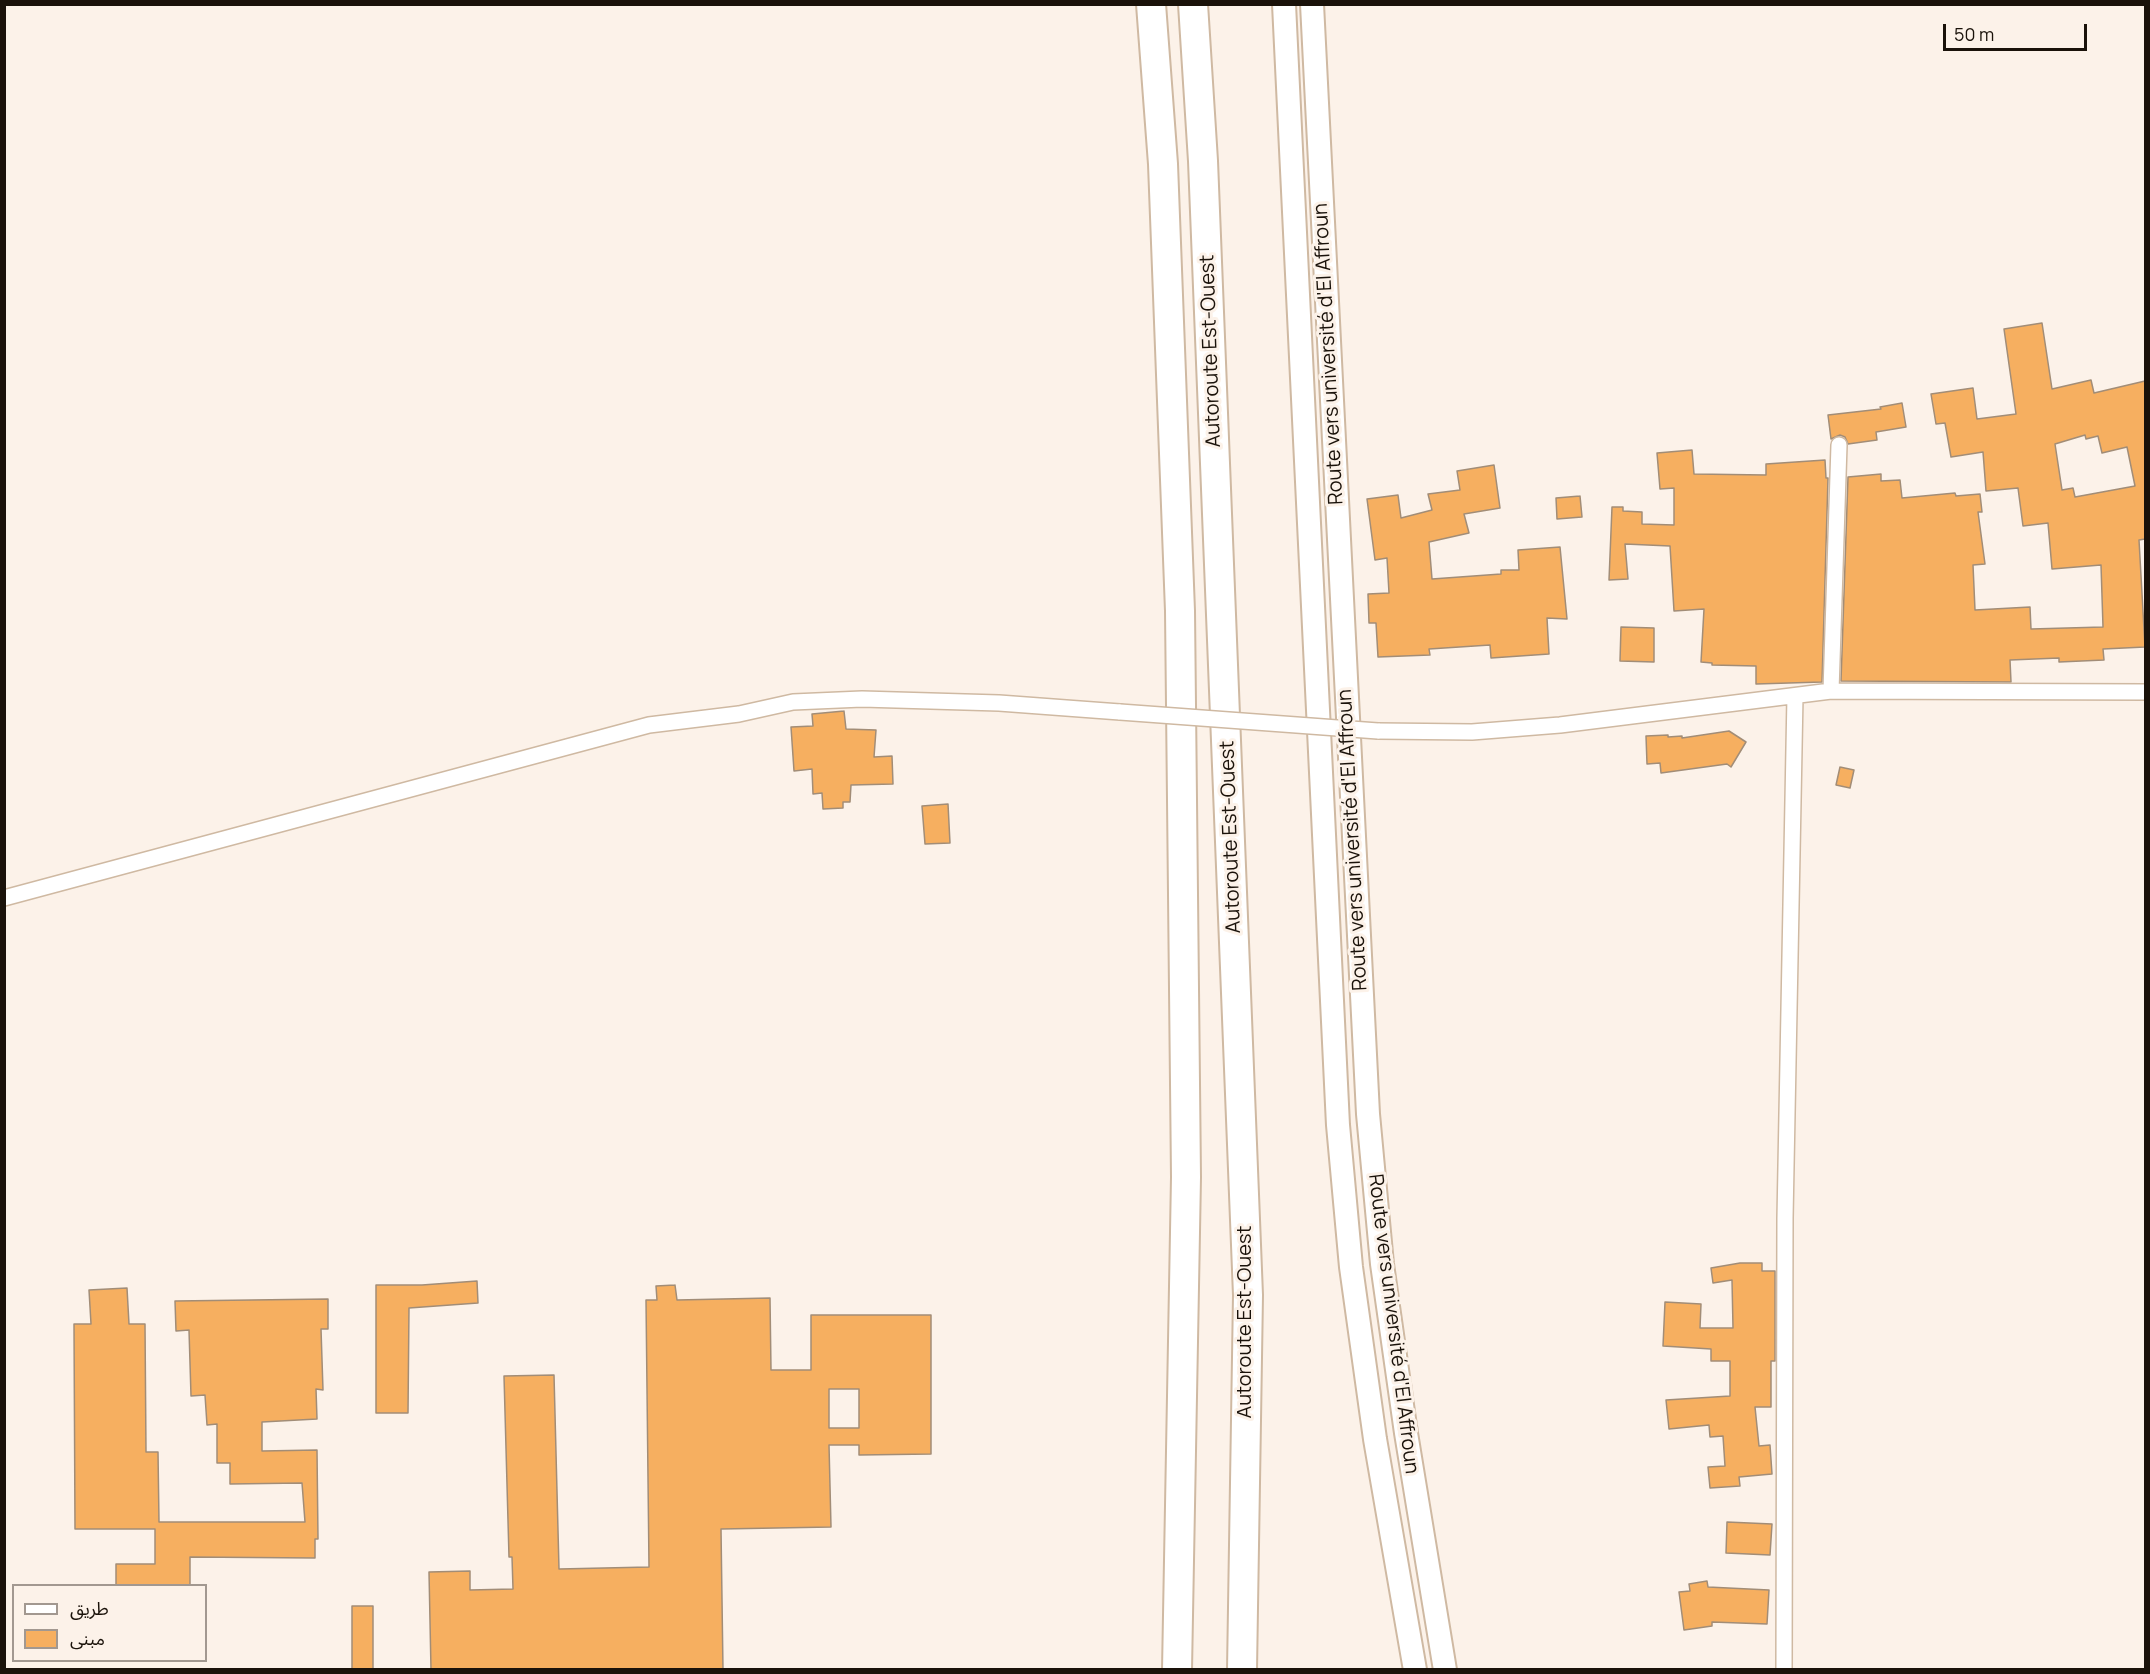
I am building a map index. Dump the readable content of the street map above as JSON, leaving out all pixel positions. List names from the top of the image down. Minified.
{"streets":{"highway":["Autoroute Est-Ouest"],"main road":["Route vers université d'El Affroun"]},"legend":["طريق","مبنى"],"scale_bar":"50 m"}
